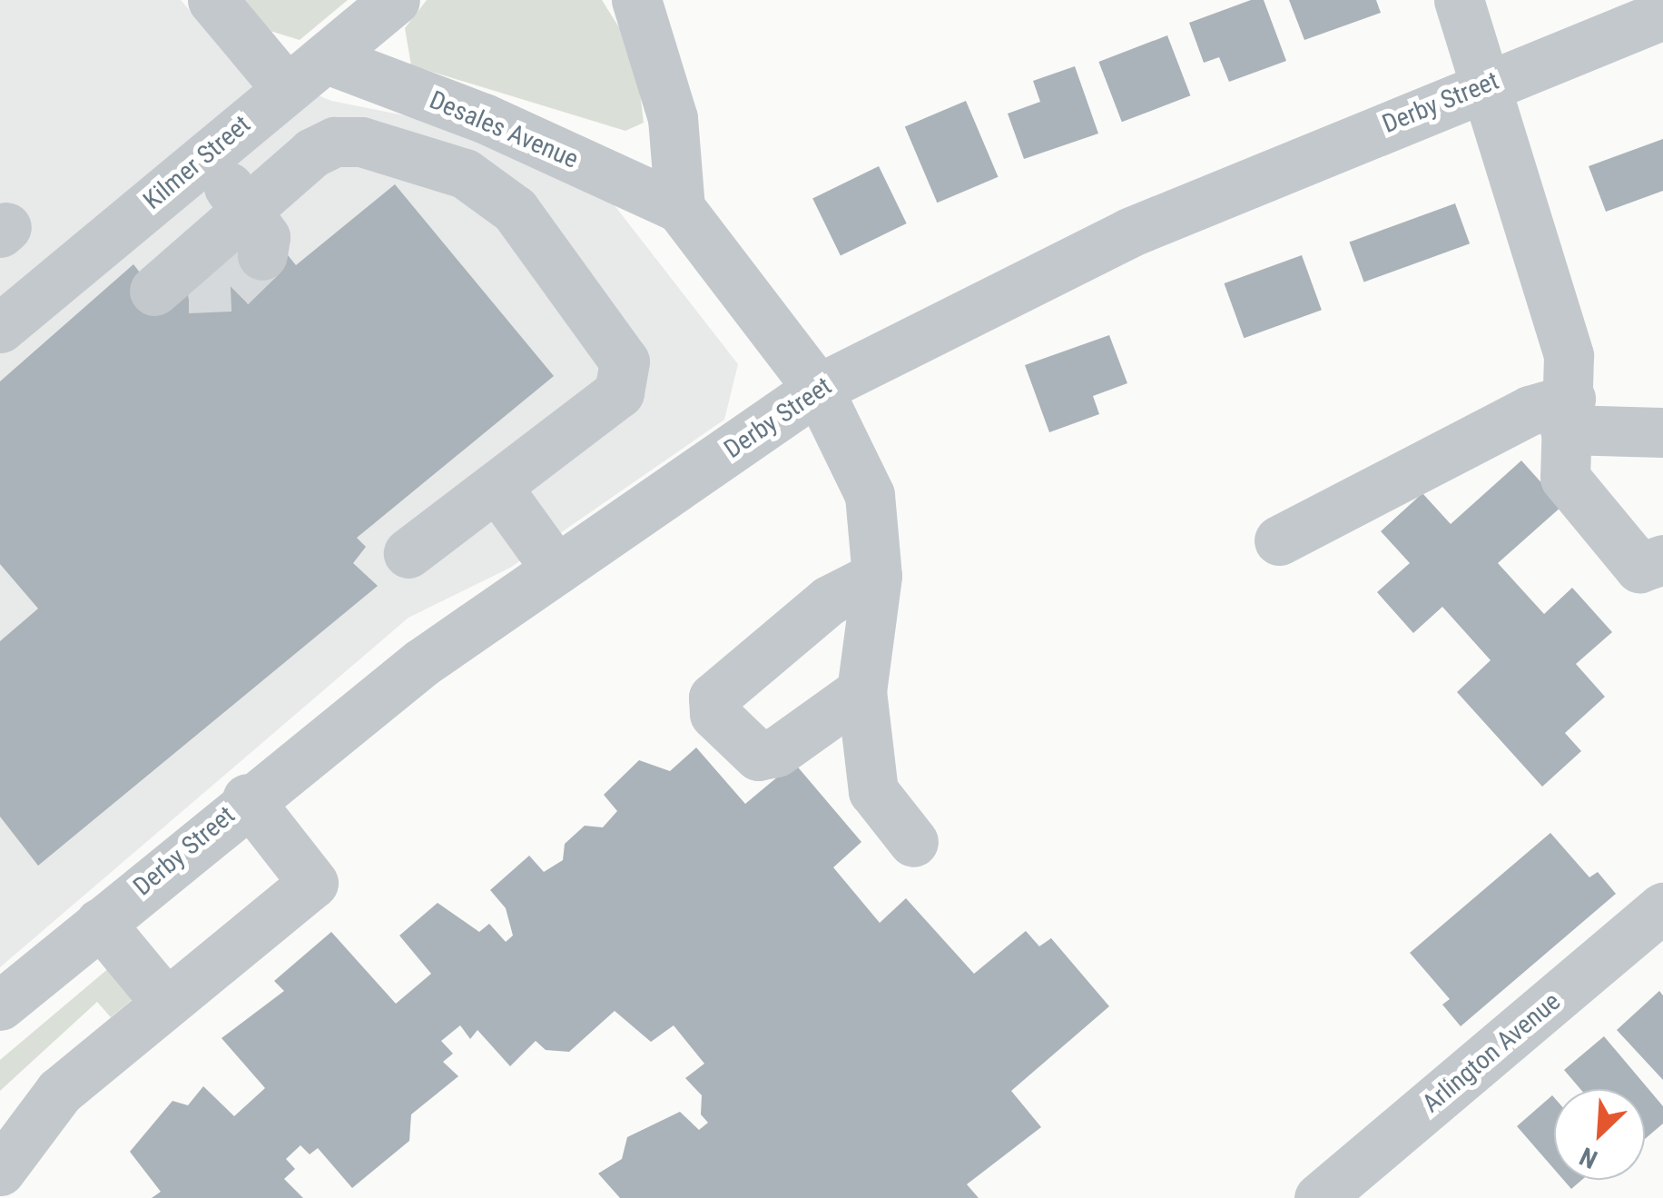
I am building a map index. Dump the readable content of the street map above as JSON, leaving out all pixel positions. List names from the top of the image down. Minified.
{"streets":{"street":["Derby Street","Desales Avenue","Kilmer Street","Arlington Avenue"]},"crossings":[["Desales Avenue","Kilmer Street"]],"north":"bottom left"}
